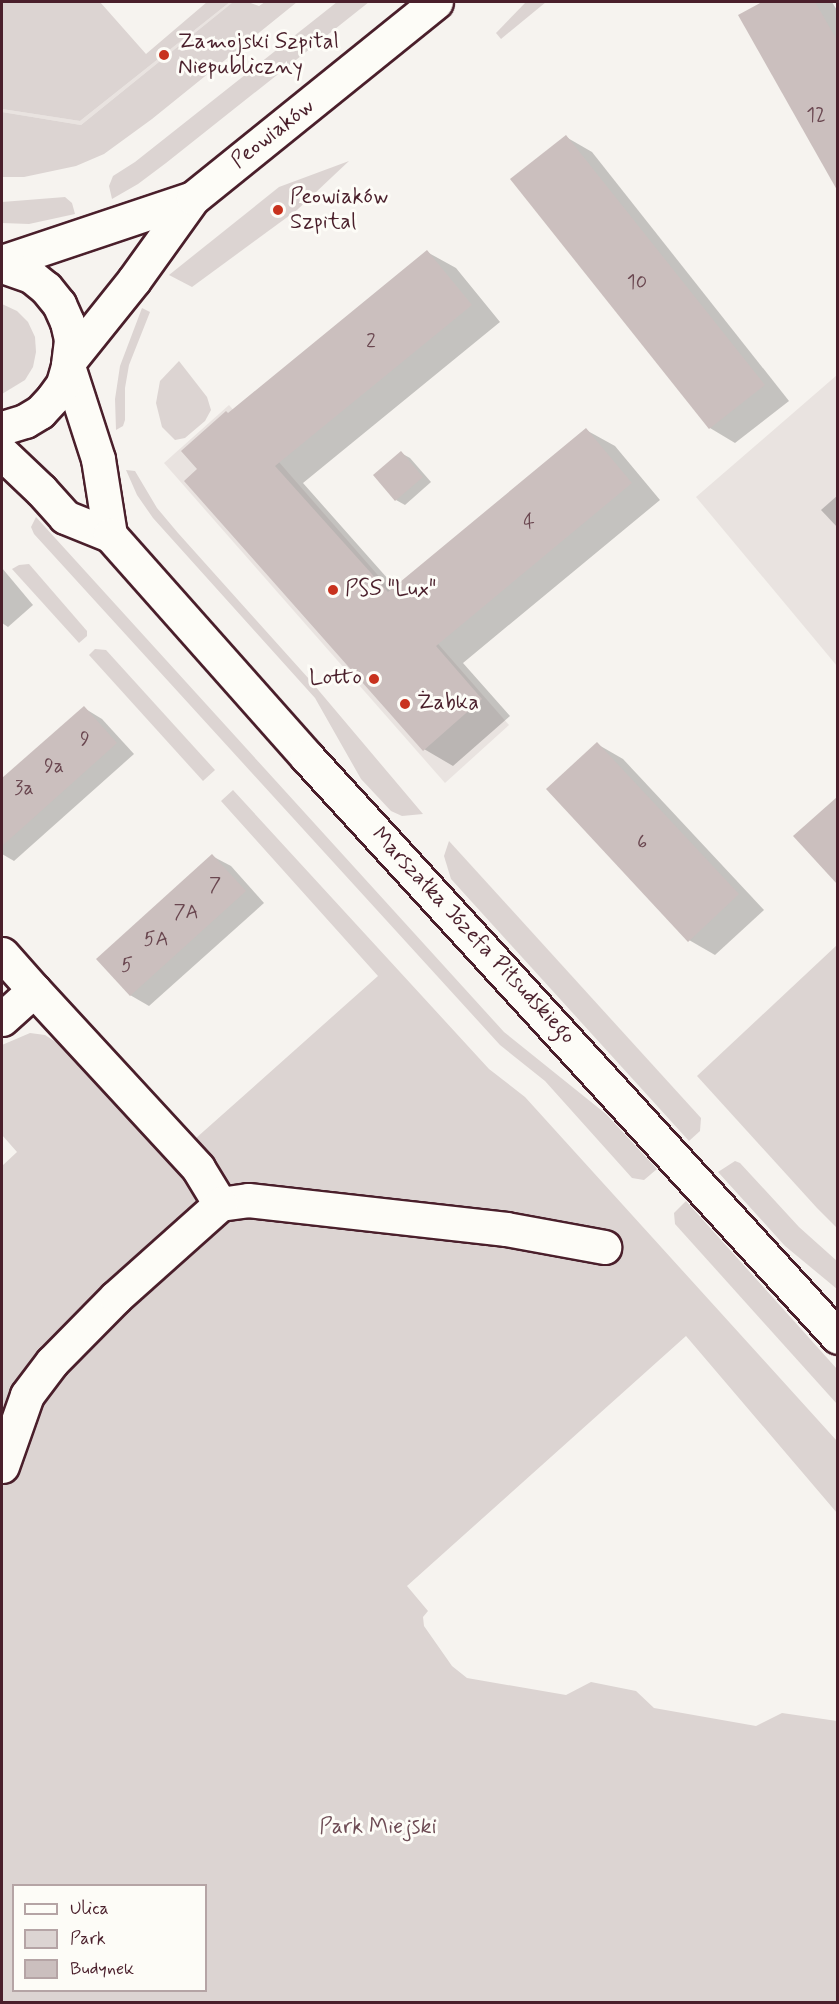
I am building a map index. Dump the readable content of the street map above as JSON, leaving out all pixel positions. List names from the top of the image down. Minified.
{"streets":{"street":["Peowiaków","Marszałka Józefa Piłsudskiego"]},"parks":["Park Miejski"],"places":["Zamojski Szpital Niepubliczny","Peowiaków Szpital","PSS \"Lux\"","Lotto","Żabka"],"house_numbers":["12","10","2","4","9","9a","3a","6","7","7A","5A","5"],"legend":["Ulica","Park","Budynek"]}
